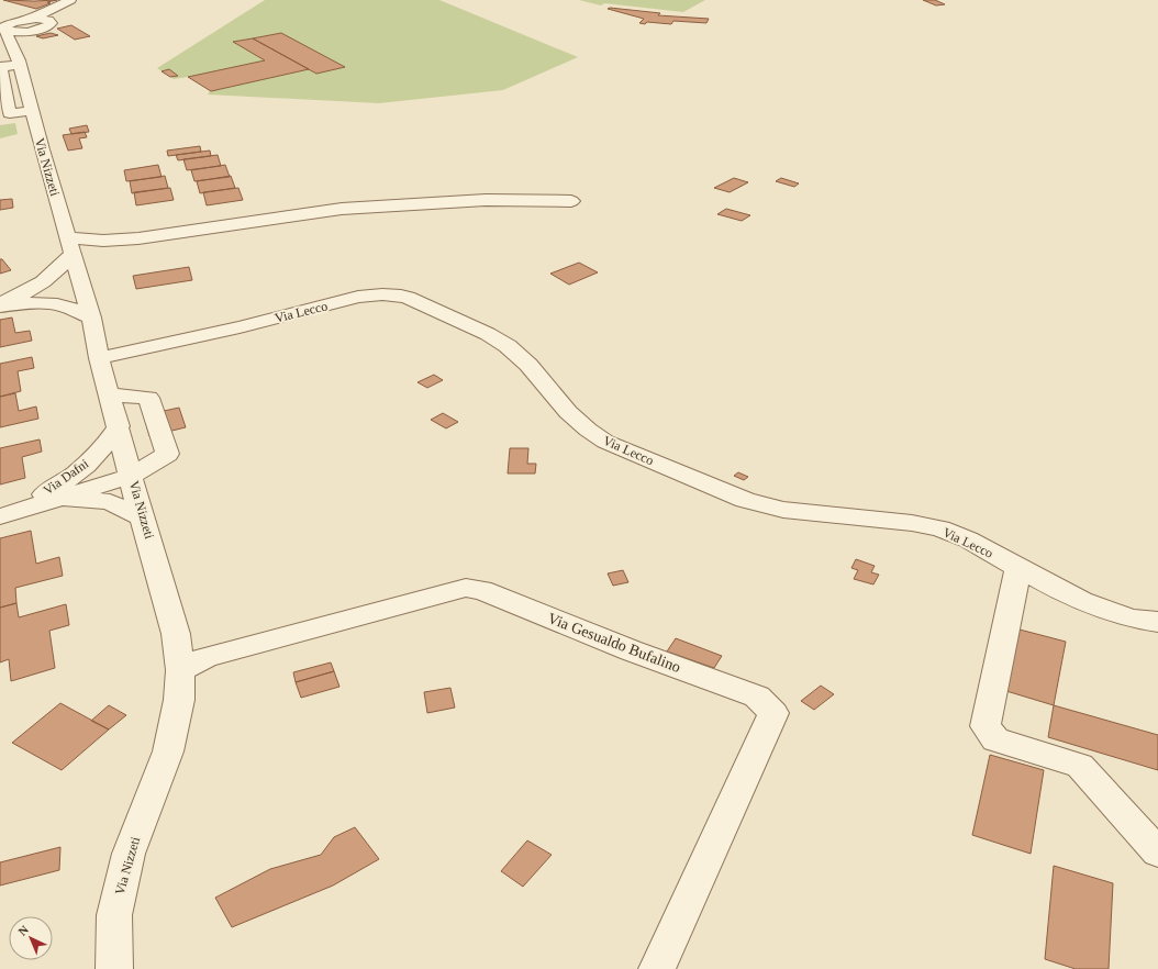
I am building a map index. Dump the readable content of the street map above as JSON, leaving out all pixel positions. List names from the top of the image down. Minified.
{"streets":{"street":["Via Nizzeti","Via Lecco","Via Dafni","Via Gesualdo Bufalino"]},"crossings":[["Via Nizzeti","Via Lecco"],["Via Nizzeti","Via Dafni"],["Via Nizzeti","Via Gesualdo Bufalino"]],"north":"top left"}
